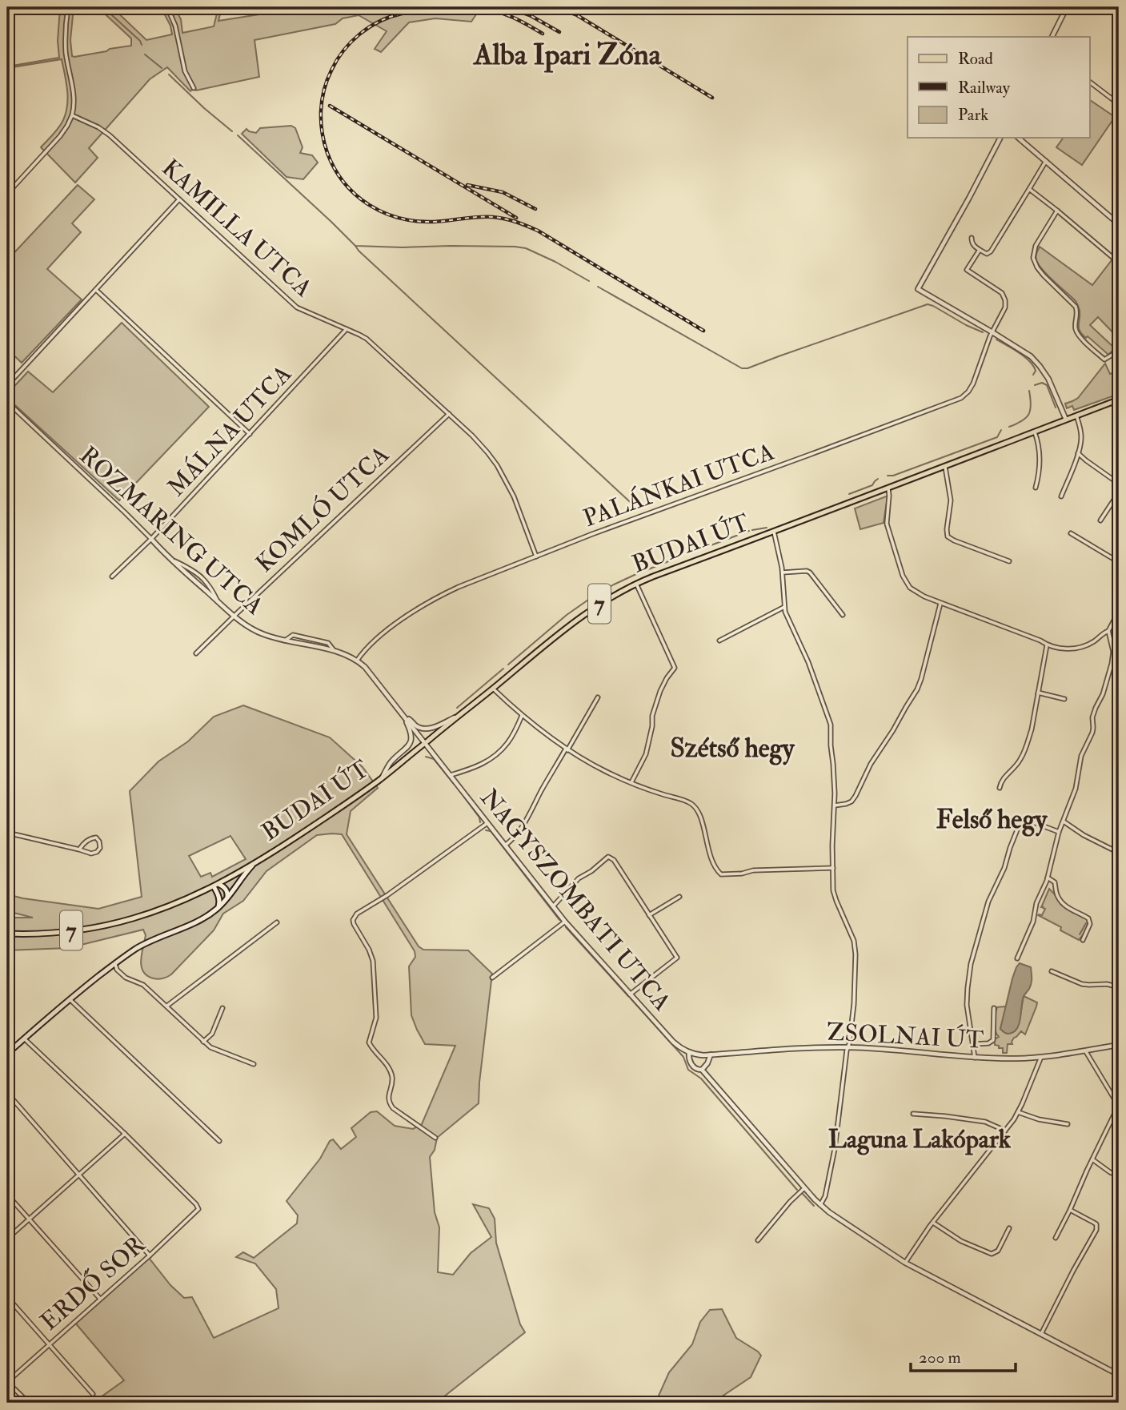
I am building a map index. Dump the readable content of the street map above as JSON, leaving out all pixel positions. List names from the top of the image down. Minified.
{"streets":{"main road":["BUDAI ÚT","7"],"street":["KAMILLA UTCA","MÁLNA UTCA","PALÁNKAI UTCA","KOMLÓ UTCA","ROZMARING UTCA","NAGYSZOMBATI UTCA","ZSOLNAI ÚT","ERDŐ SOR"]},"crossings":[["KAMILLA UTCA","MÁLNA UTCA"],["KAMILLA UTCA","PALÁNKAI UTCA"],["KAMILLA UTCA","KOMLÓ UTCA"],["MÁLNA UTCA","ROZMARING UTCA"],["PALÁNKAI UTCA","ROZMARING UTCA"],["KOMLÓ UTCA","ROZMARING UTCA"],["ROZMARING UTCA","BUDAI ÚT"],["ROZMARING UTCA","NAGYSZOMBATI UTCA"],["BUDAI ÚT","7"],["BUDAI ÚT","NAGYSZOMBATI UTCA"],["NAGYSZOMBATI UTCA","ZSOLNAI ÚT"]],"districts":["Alba Ipari Zóna","Szétső hegy","Felső hegy","Laguna Lakópark"],"legend":["Road","Railway","Park"],"scale_bar":"200 m"}
